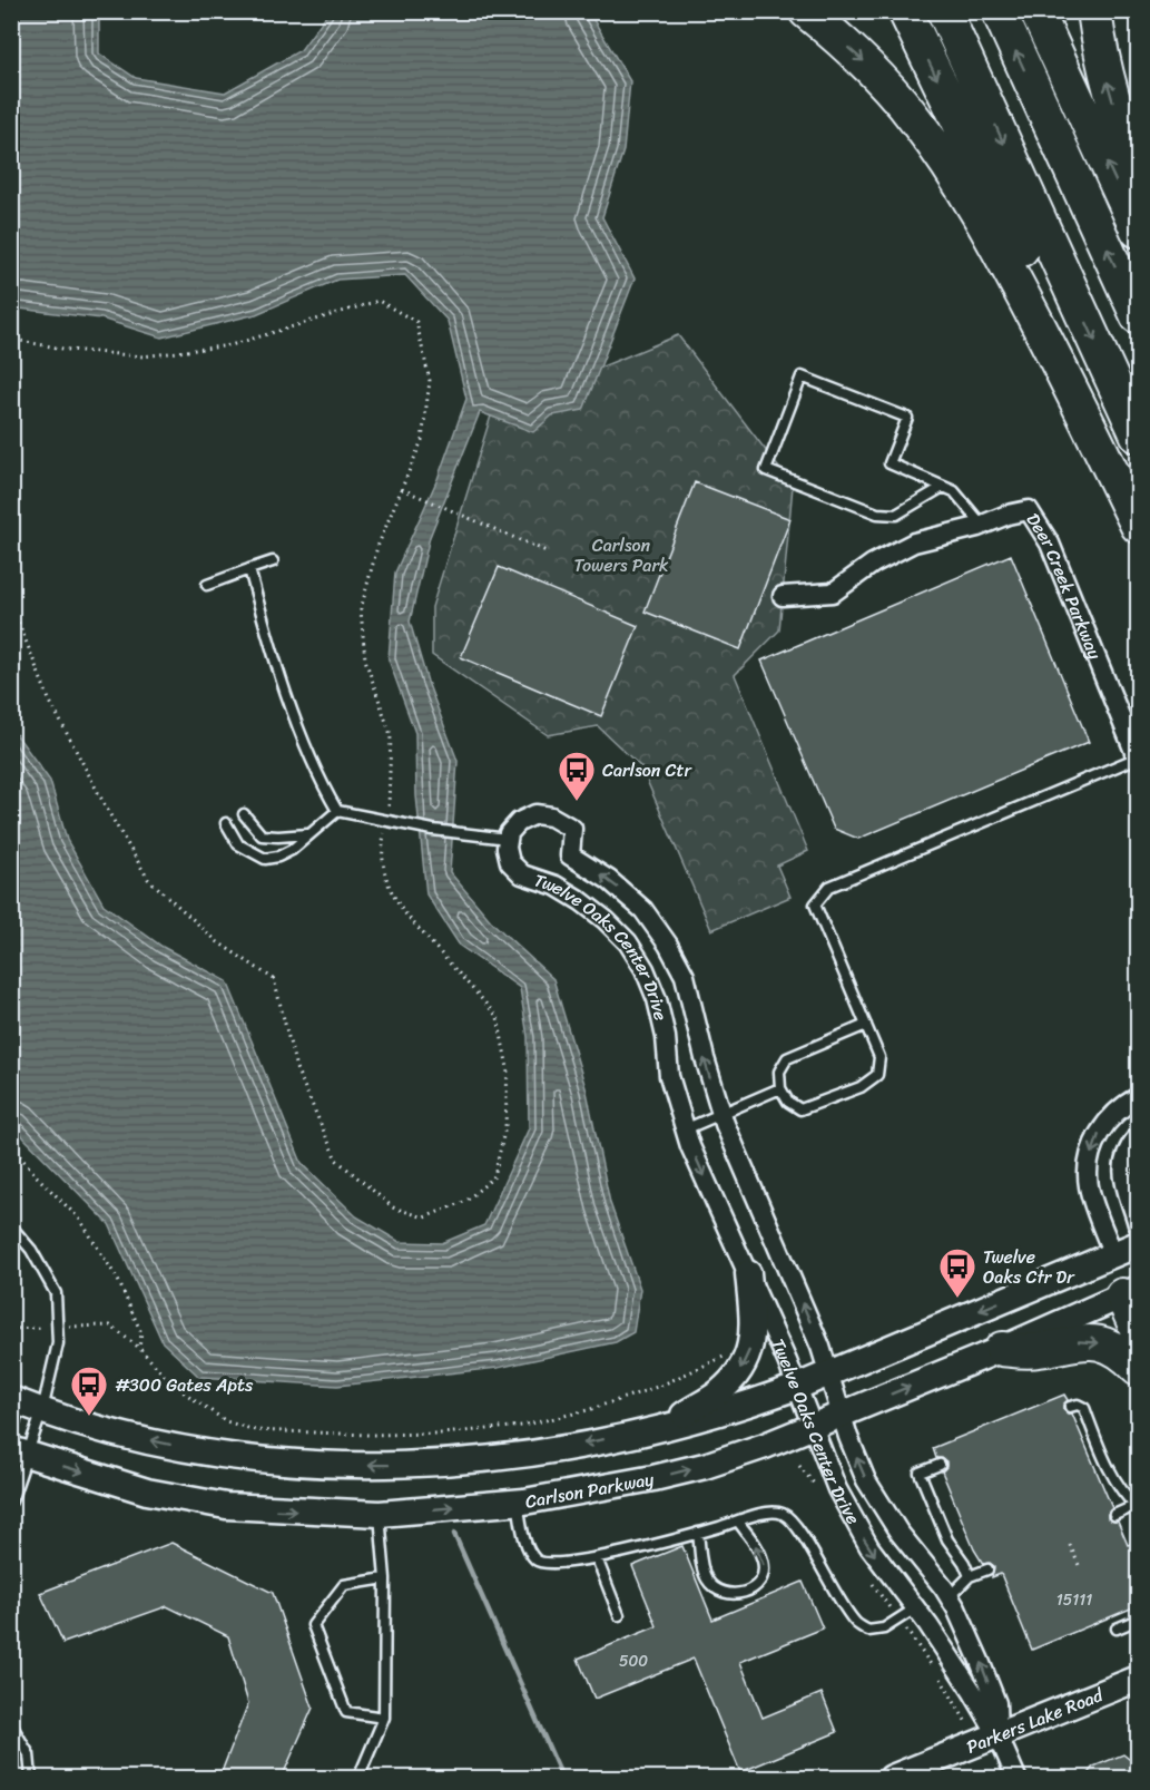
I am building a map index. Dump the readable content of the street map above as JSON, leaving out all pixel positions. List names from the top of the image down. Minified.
{"streets":{"main road":["Carlson Parkway","Parkers Lake Road"],"street":["Deer Creek Parkway","Twelve Oaks Center Drive"]},"crossings":[["Twelve Oaks Center Drive","Carlson Parkway"],["Twelve Oaks Center Drive","Parkers Lake Road"]],"parks":["Carlson Towers Park"],"places":{"bus stop":["Carlson Ctr","Twelve Oaks Ctr Dr","#300 Gates Apts"]},"house_numbers":["15111","500"]}
